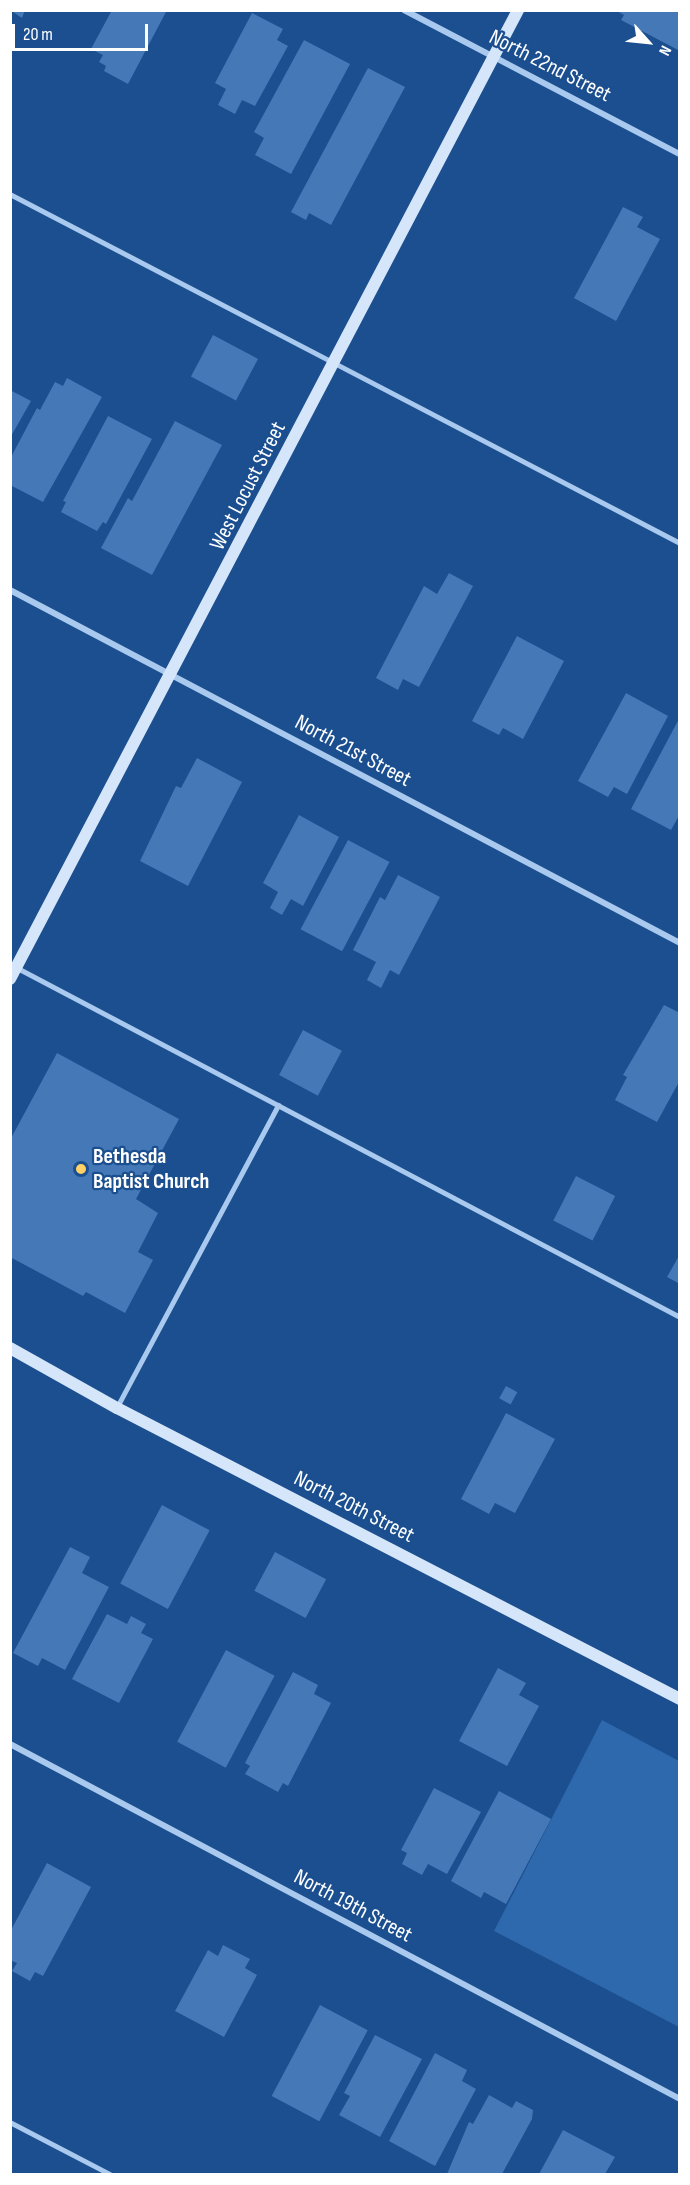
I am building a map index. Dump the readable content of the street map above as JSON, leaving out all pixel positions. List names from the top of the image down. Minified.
{"streets":{"street":["North 22nd Street","West Locust Street","North 21st Street","North 20th Street","North 19th Street"]},"crossings":[["North 22nd Street","West Locust Street"],["West Locust Street","North 21st Street"]],"places":["Bethesda Baptist Church"],"scale_bar":"20 m","north":"bottom right"}
